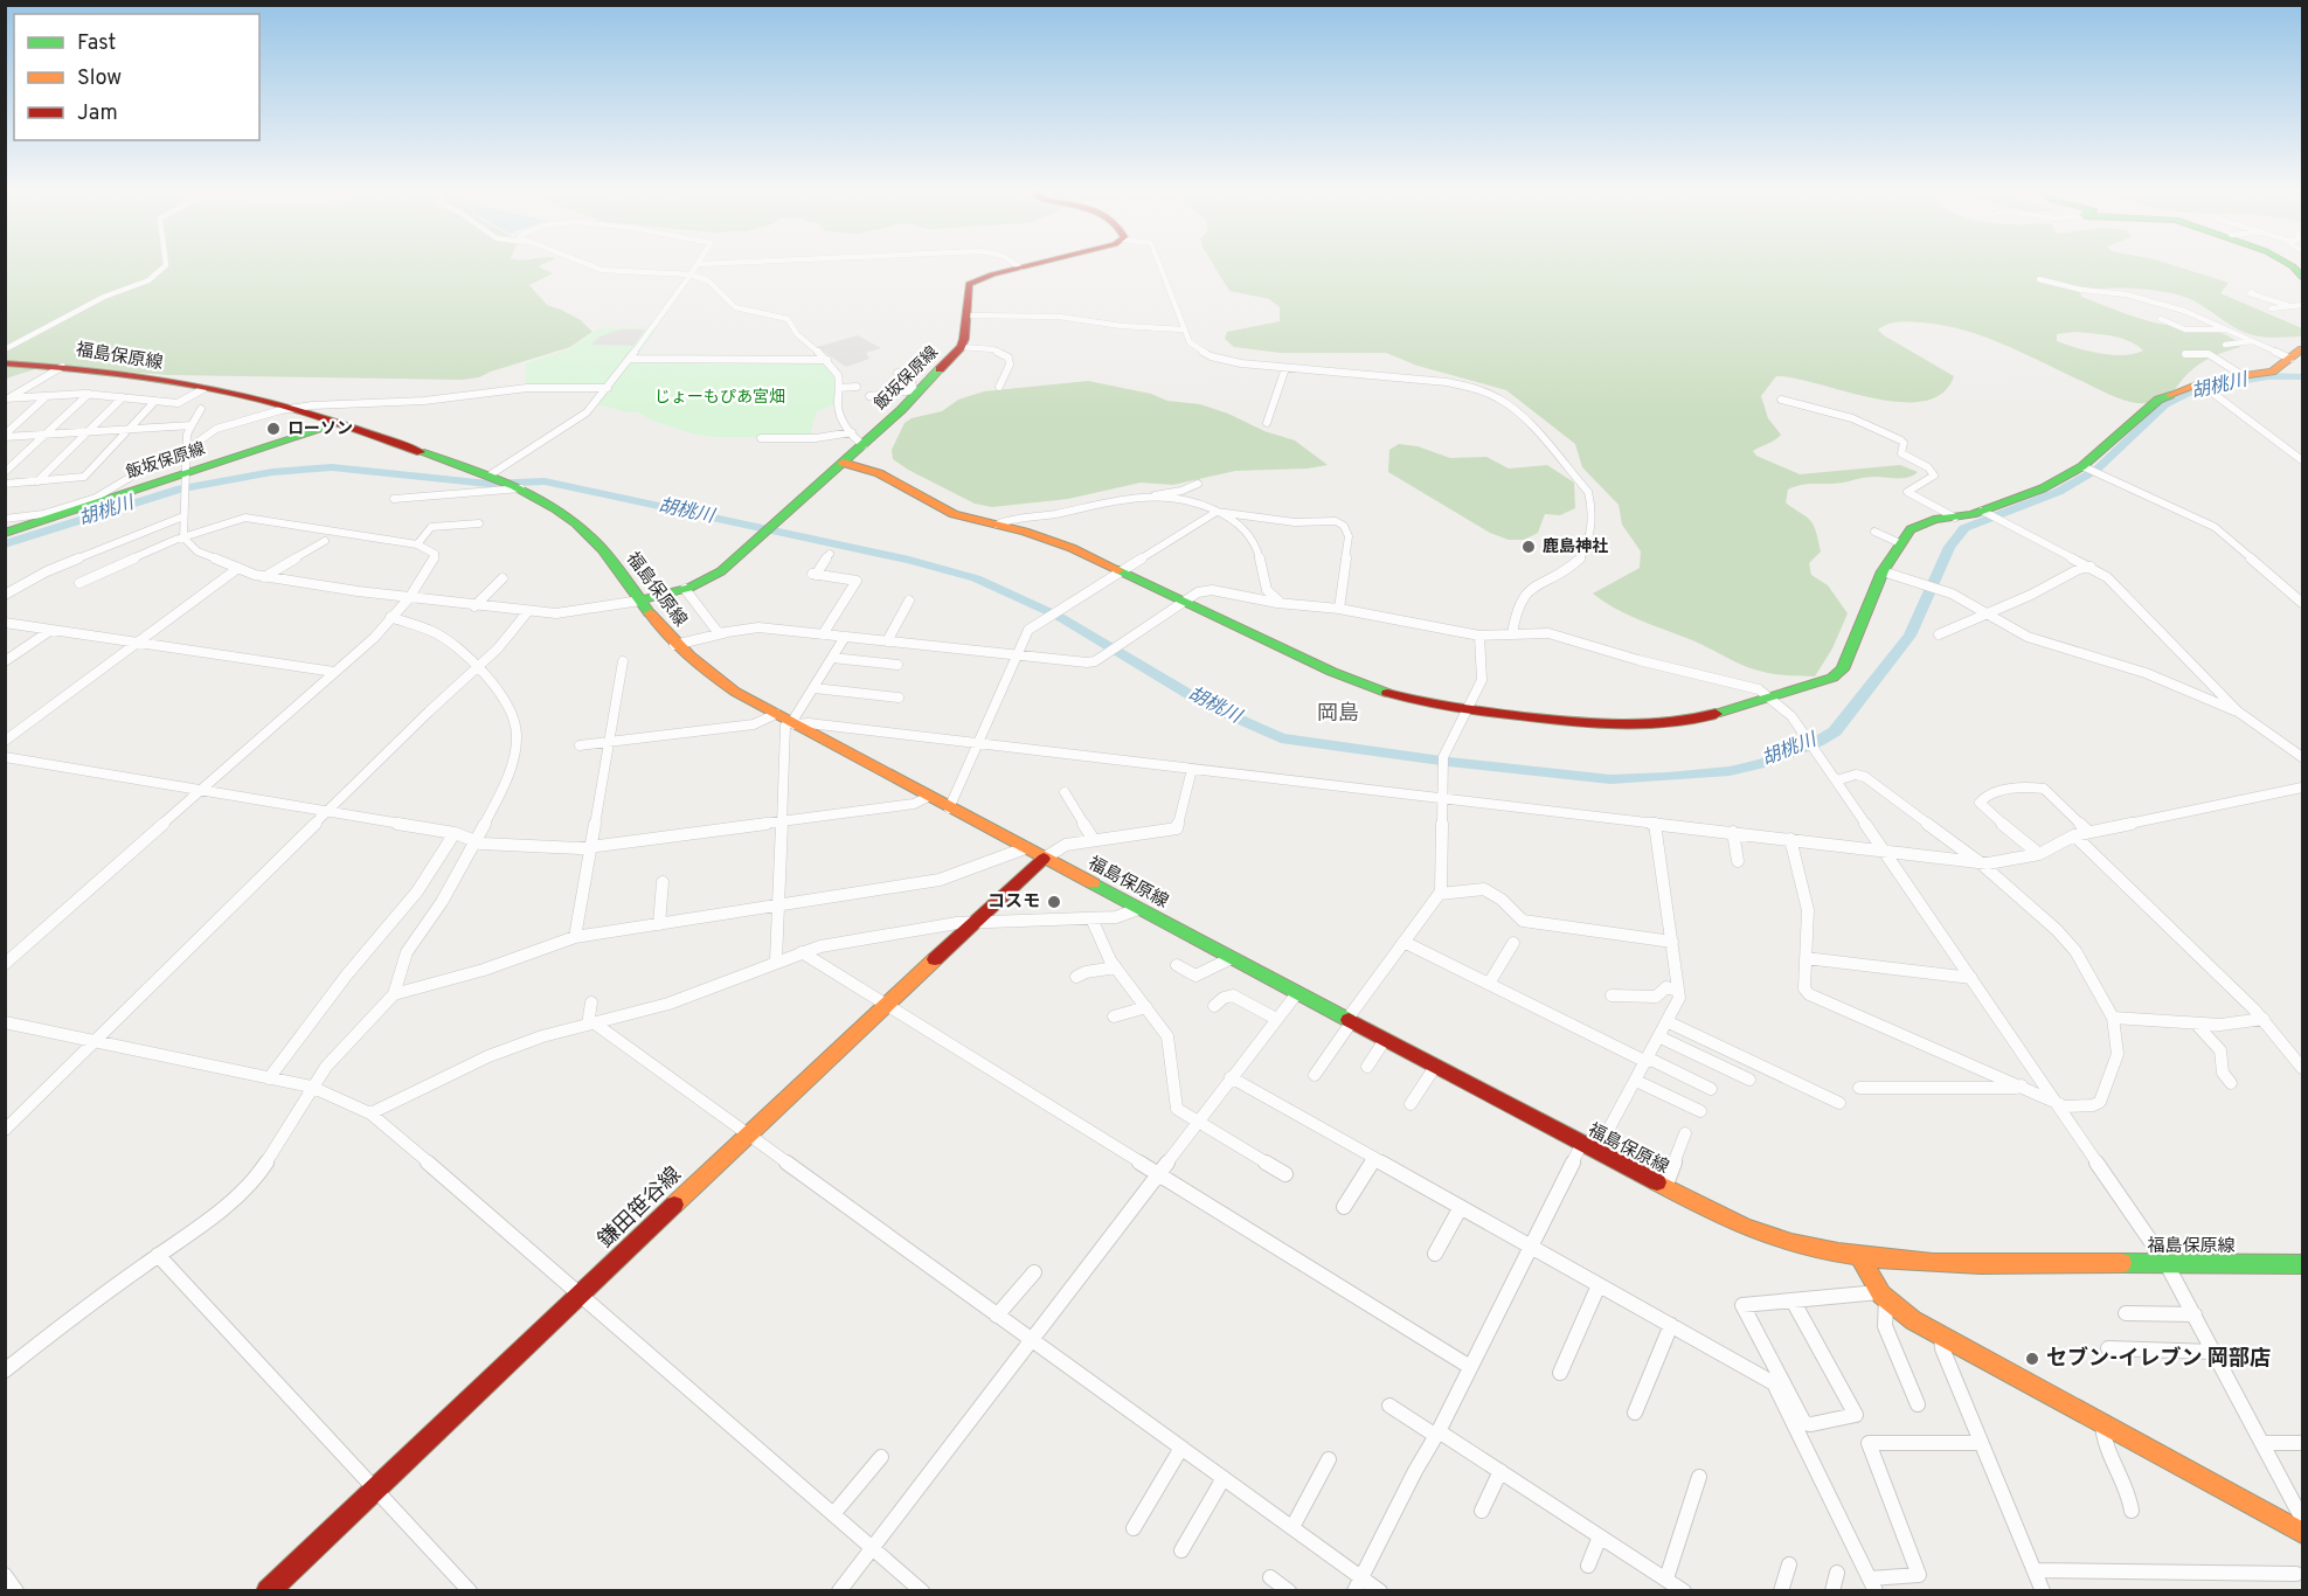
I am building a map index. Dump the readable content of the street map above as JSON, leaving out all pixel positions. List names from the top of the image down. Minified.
{"streets":{"main road":["福島保原線","飯坂保原線","鎌田笹谷線"]},"crossings":[["福島保原線","飯坂保原線"],["福島保原線","鎌田笹谷線"]],"districts":["岡島"],"water":["胡桃川"],"parks":["じょーもぴあ宮畑"],"places":["ローソン","鹿島神社","コスモ","セブン-イレブン 岡部店"],"legend":["Fast","Slow","Jam"]}
